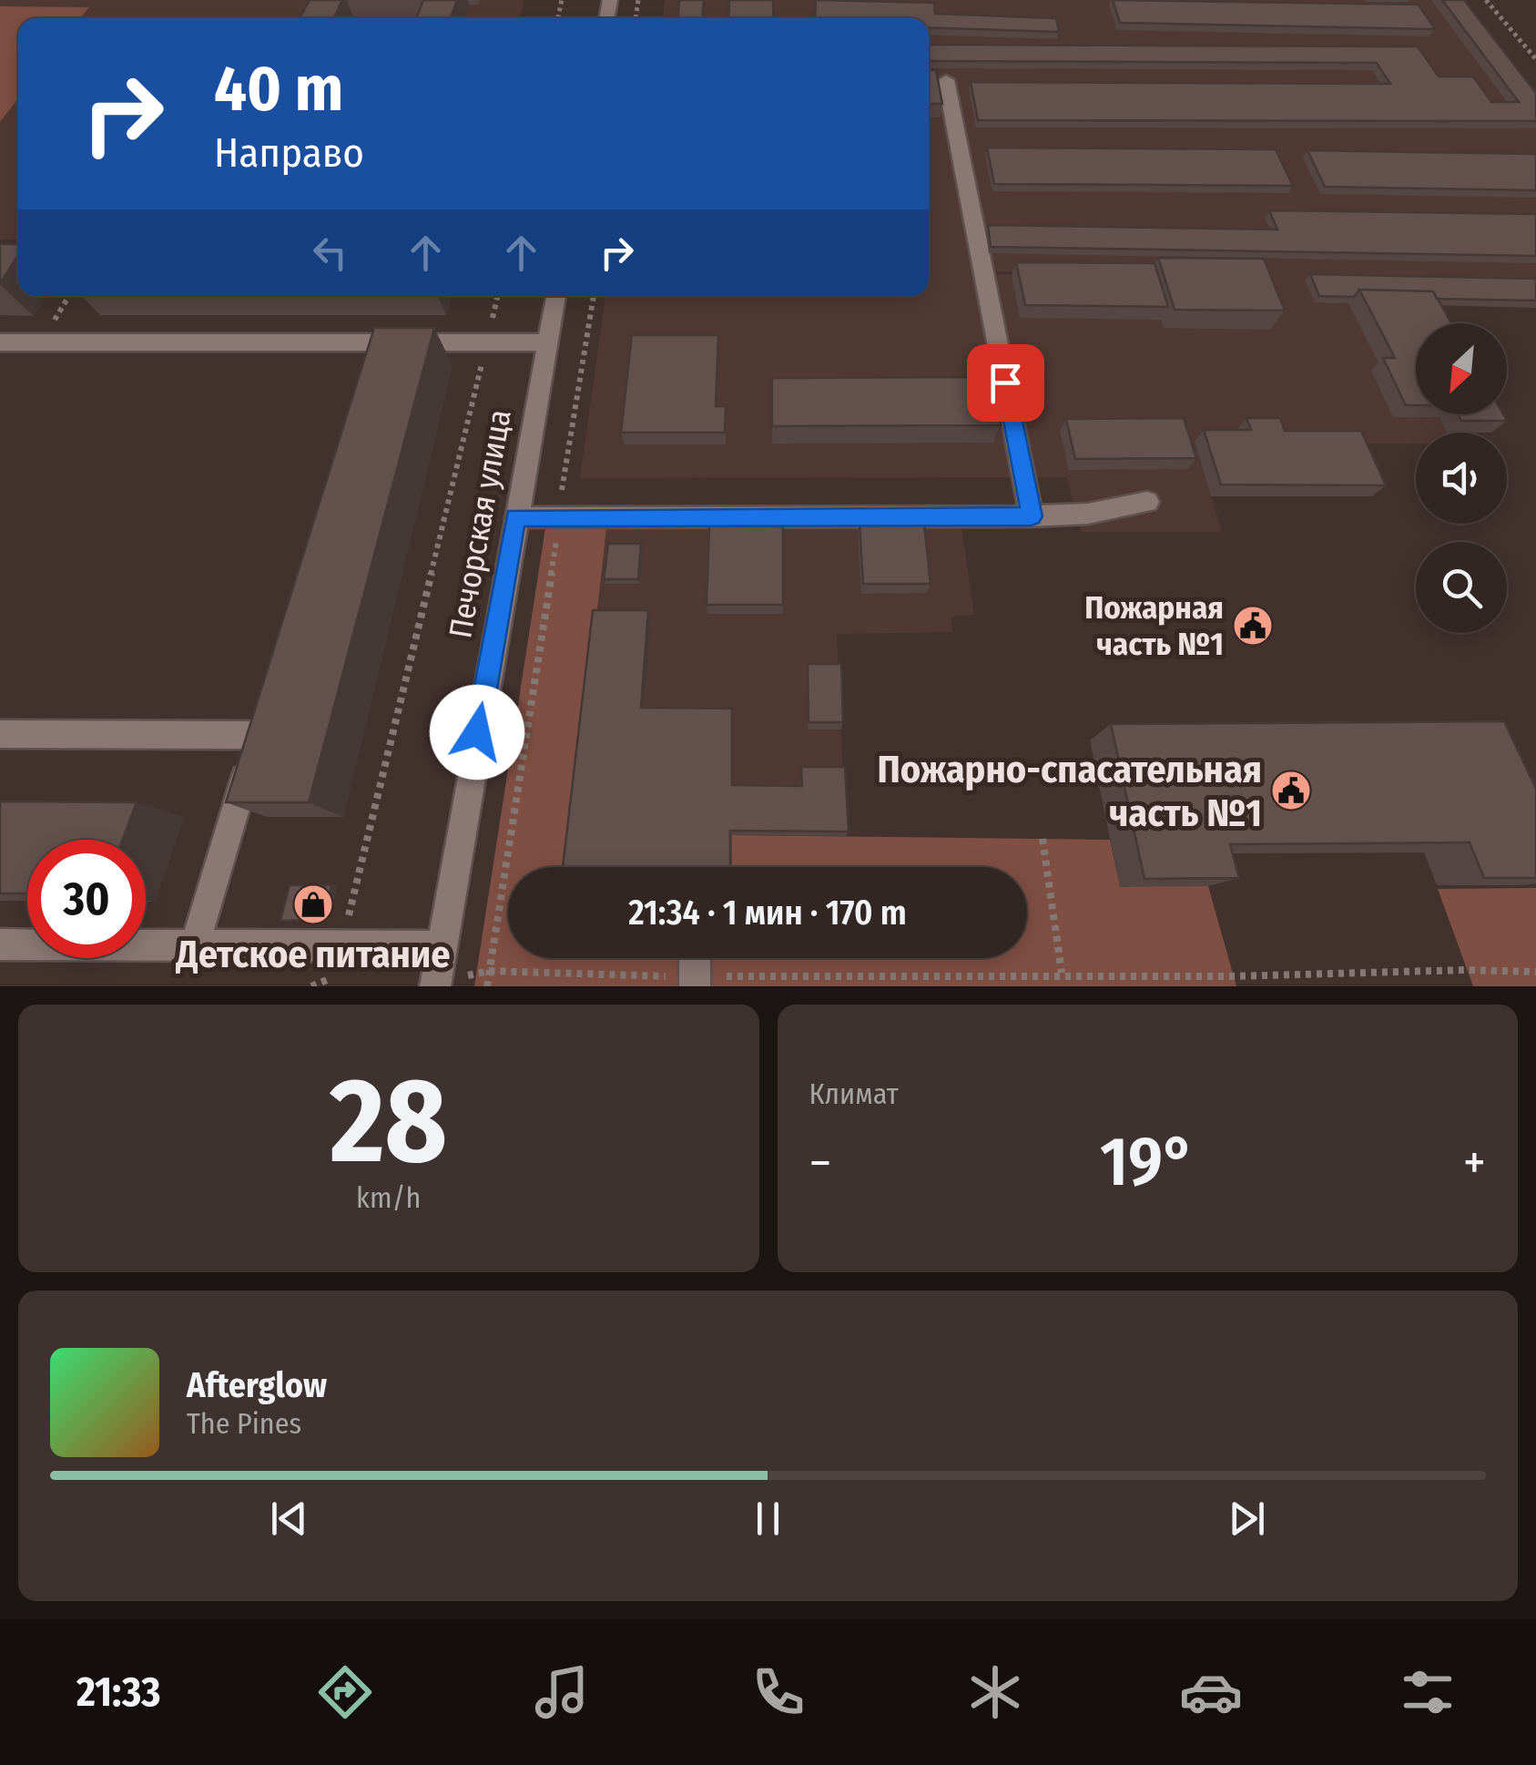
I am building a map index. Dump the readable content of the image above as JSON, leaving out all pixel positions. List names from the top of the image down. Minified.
{"streets":{"street":["Печорская улица"]},"places":{"public building":["Пожарная часть №1","Пожарно-спасательная часть №1"],"shop":["Детское питание"]},"north":"bottom left","page":{"turn":["40 m","Направо"],"limit":"30","trip":"21:34 · 1 мин · 170 m","tile":[["28","km/h"],"Климат"],"heat":["−","19°","+"],"song":["Afterglow","The Pines"],"tabs":"21:33"}}
